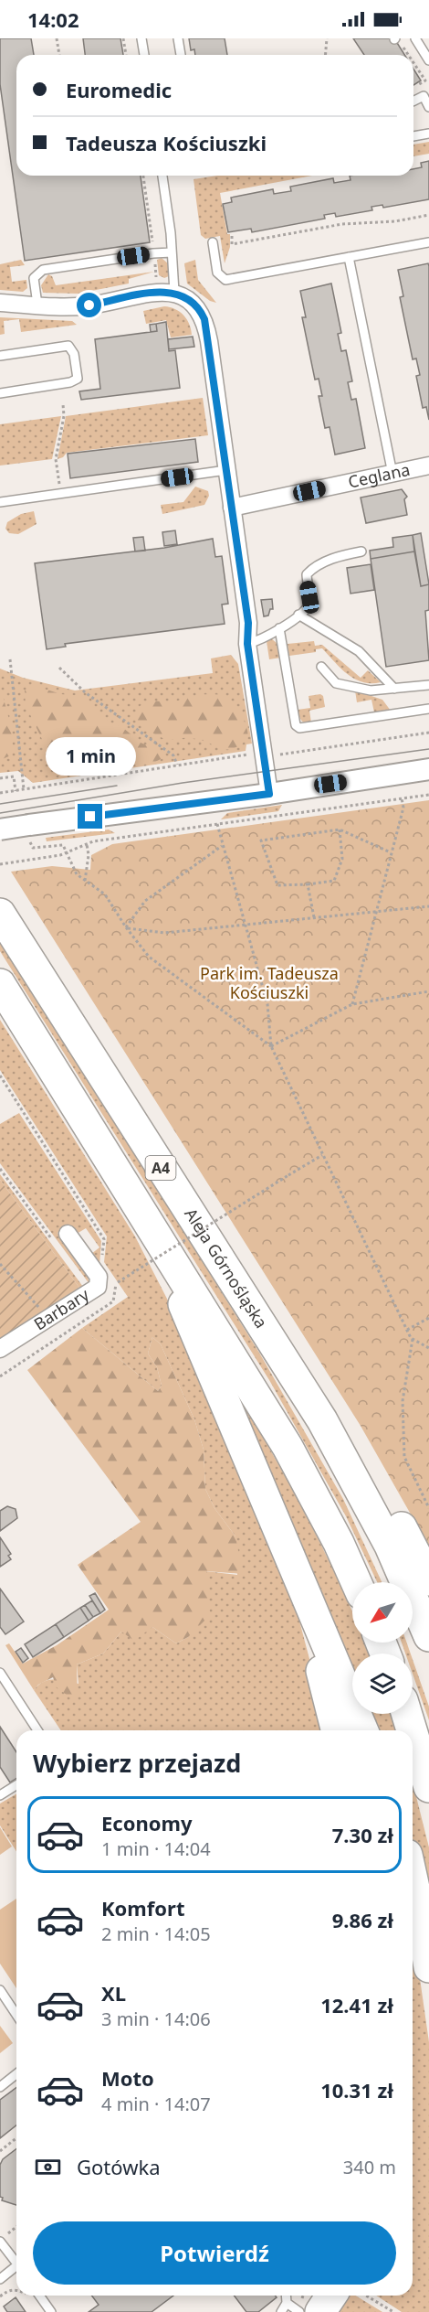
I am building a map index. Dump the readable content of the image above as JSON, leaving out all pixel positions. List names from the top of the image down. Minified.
{"streets":{"highway":["A4","Aleja Górnośląska"],"street":["Ceglana","Barbary"]},"parks":["Park im. Tadeusza Kościuszki"],"north":"bottom left","page":{"status":"14:02","banner":["Euromedic","Tadeusza Kościuszki"],"bubble":"1 min","heading":"Wybierz przejazd","list":[{"name":"Economy","note":"1 min · 14:04","value":"7.30 zł"},{"name":"Komfort","note":"2 min · 14:05","value":"9.86 zł"},{"name":"XL","note":"3 min · 14:06","value":"12.41 zł"},{"name":"Moto","note":"4 min · 14:07","value":"10.31 zł"}],"pay":["Gotówka","340 m"],"buttons":"Potwierdź"}}
